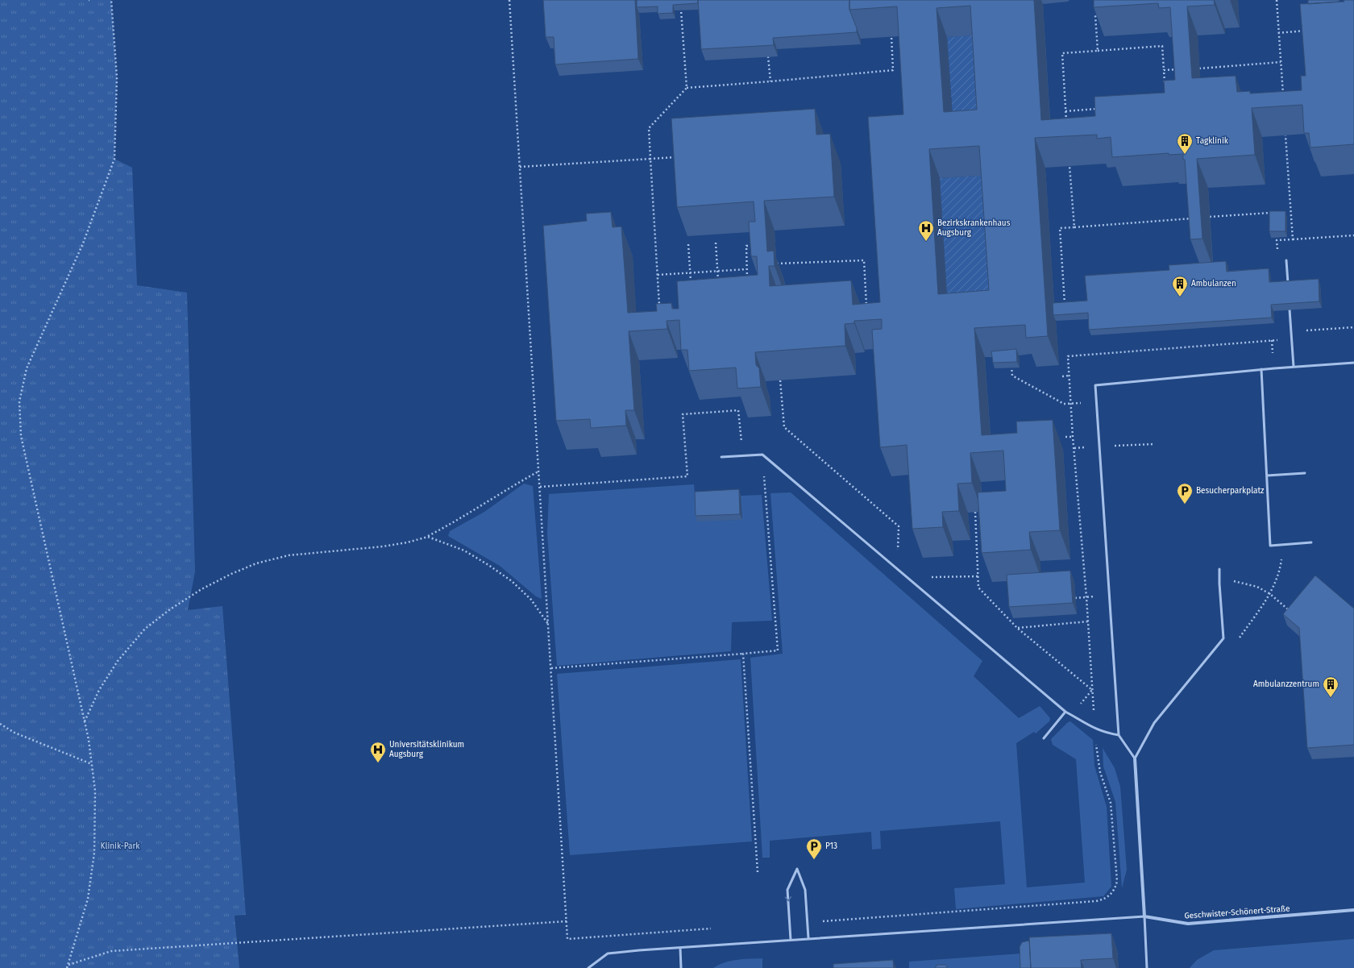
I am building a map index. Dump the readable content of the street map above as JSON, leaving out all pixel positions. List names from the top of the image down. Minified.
{"streets":{"street":["Geschwister-Schönert-Straße"]},"parks":["Klinik-Park"],"places":{"building":["Tagklinik","Ambulanzen","Ambulanzzentrum"],"hospital":["Bezirkskrankenhaus Augsburg","Universitätsklinikum Augsburg"],"parking":["Besucherparkplatz","P13"]}}
